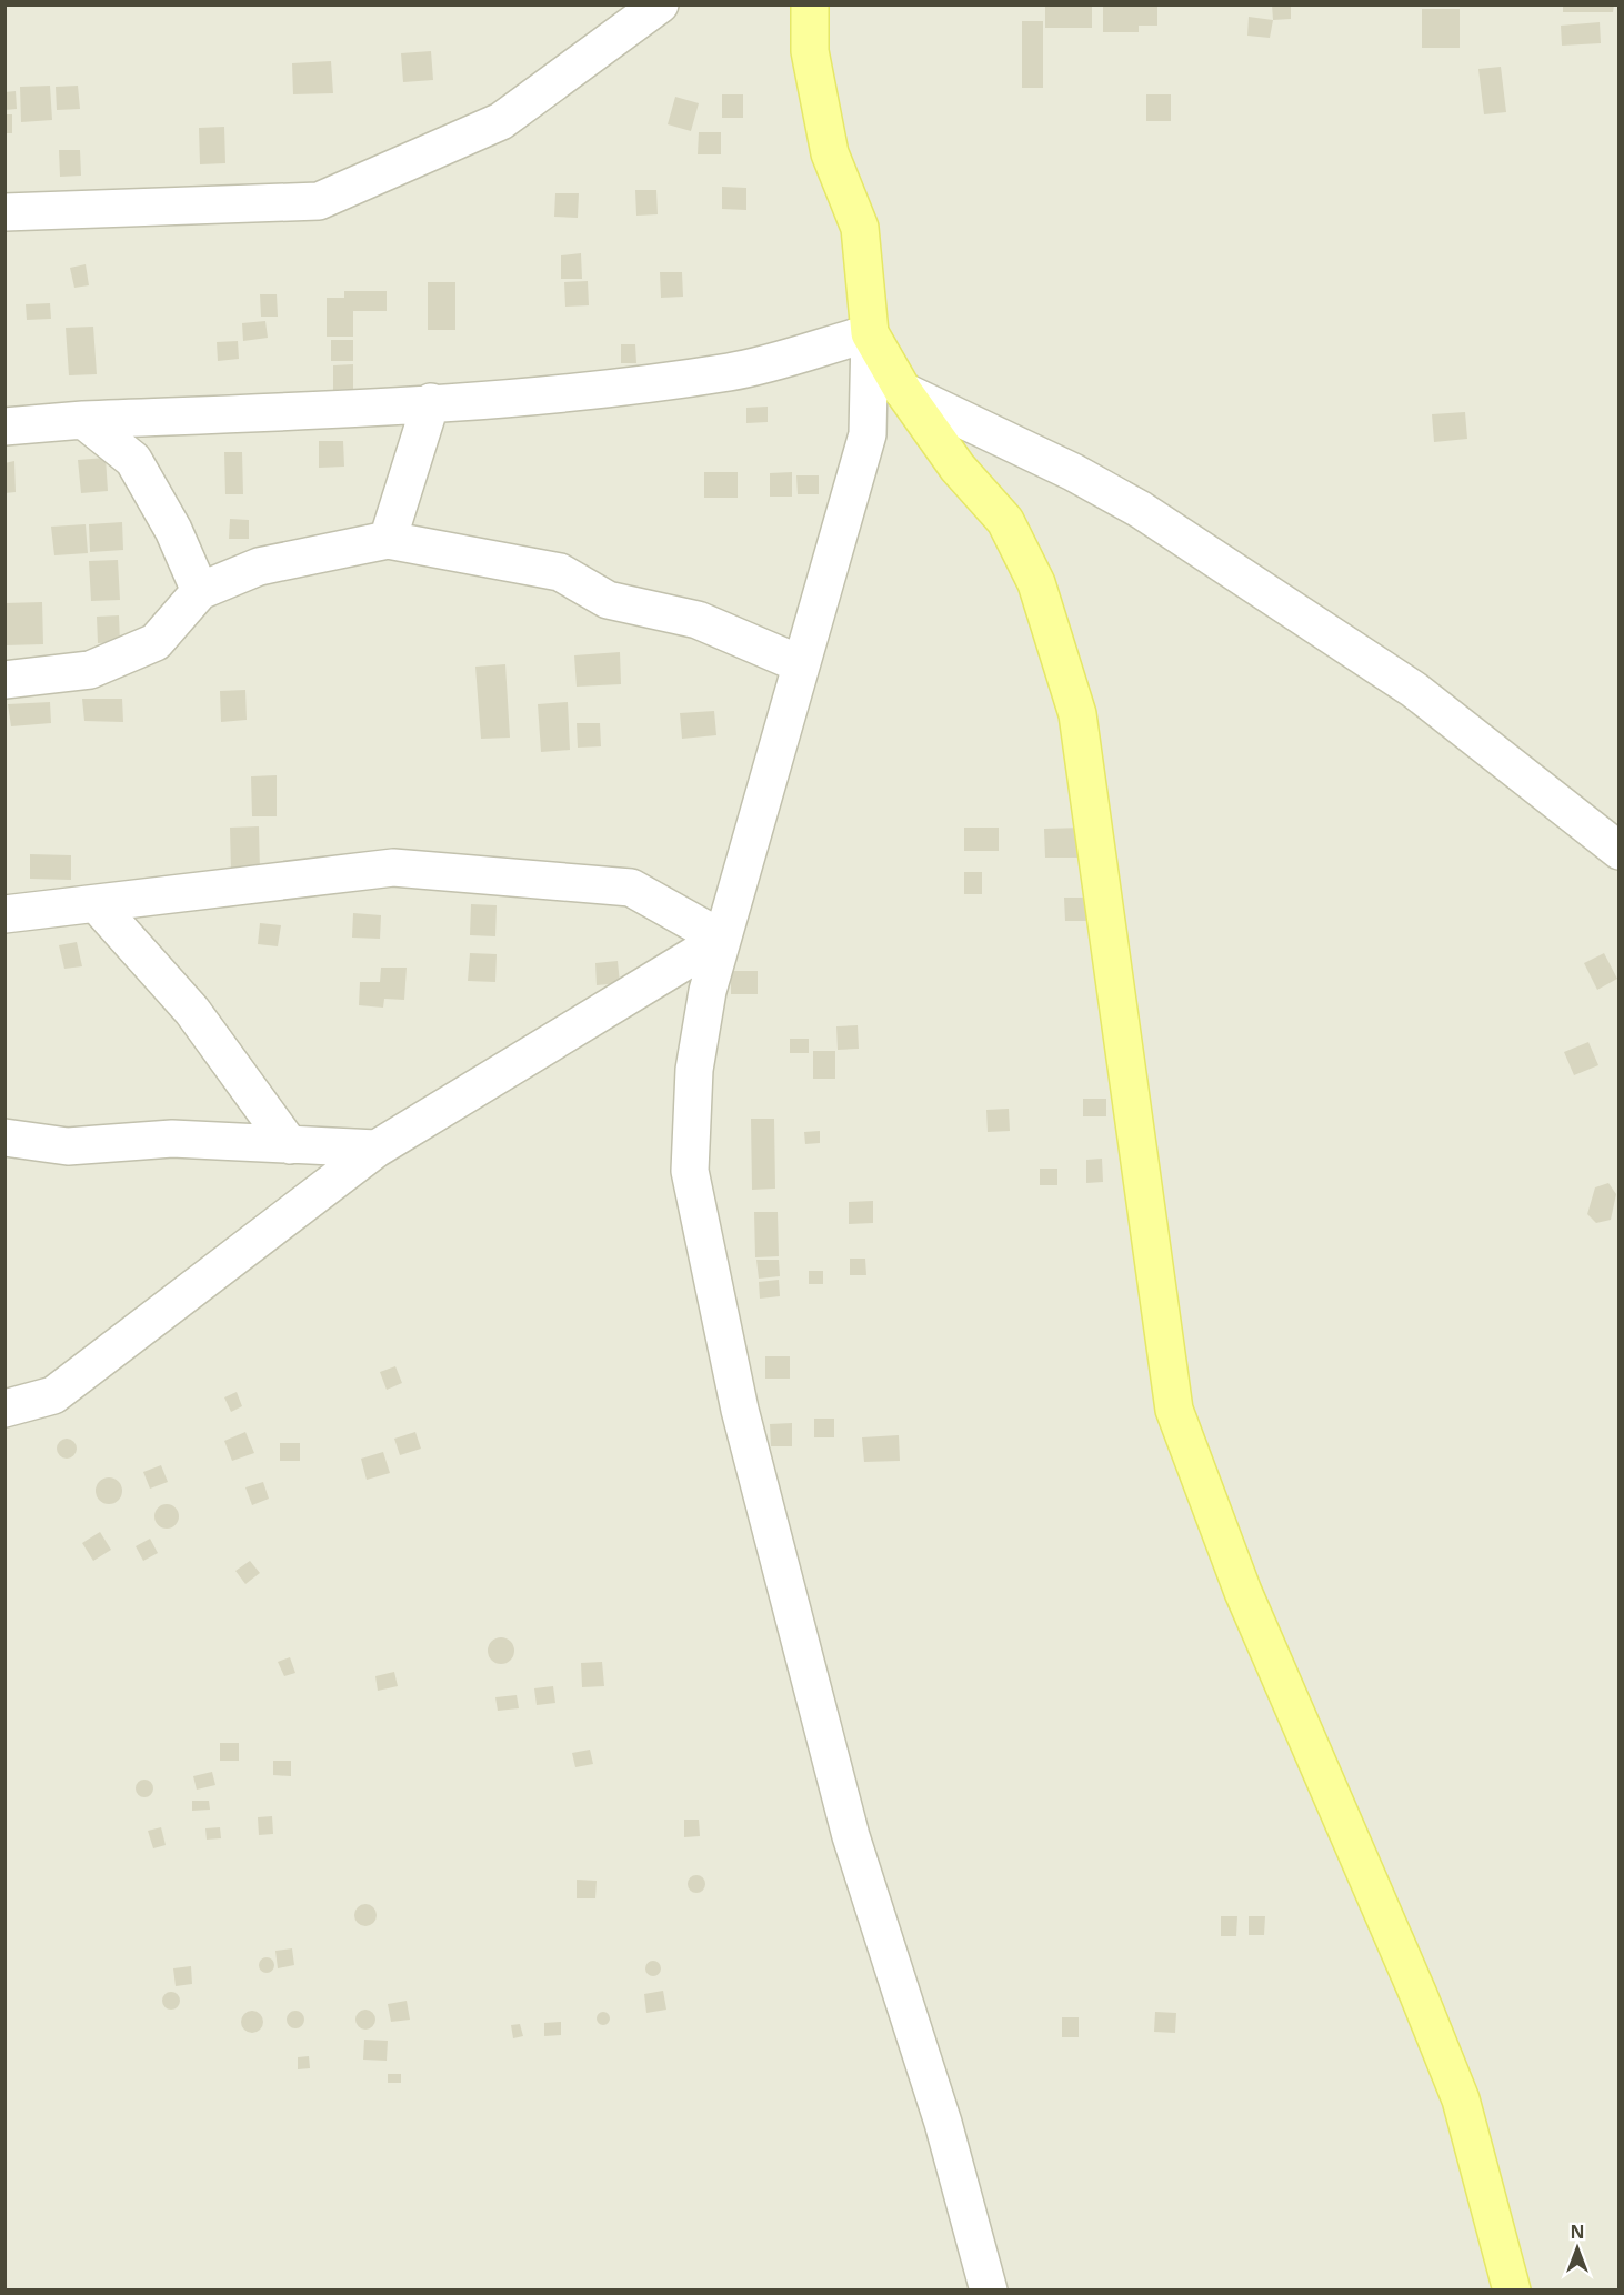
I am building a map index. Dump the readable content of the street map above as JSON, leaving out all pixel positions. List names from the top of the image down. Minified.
{"north":"top"}
